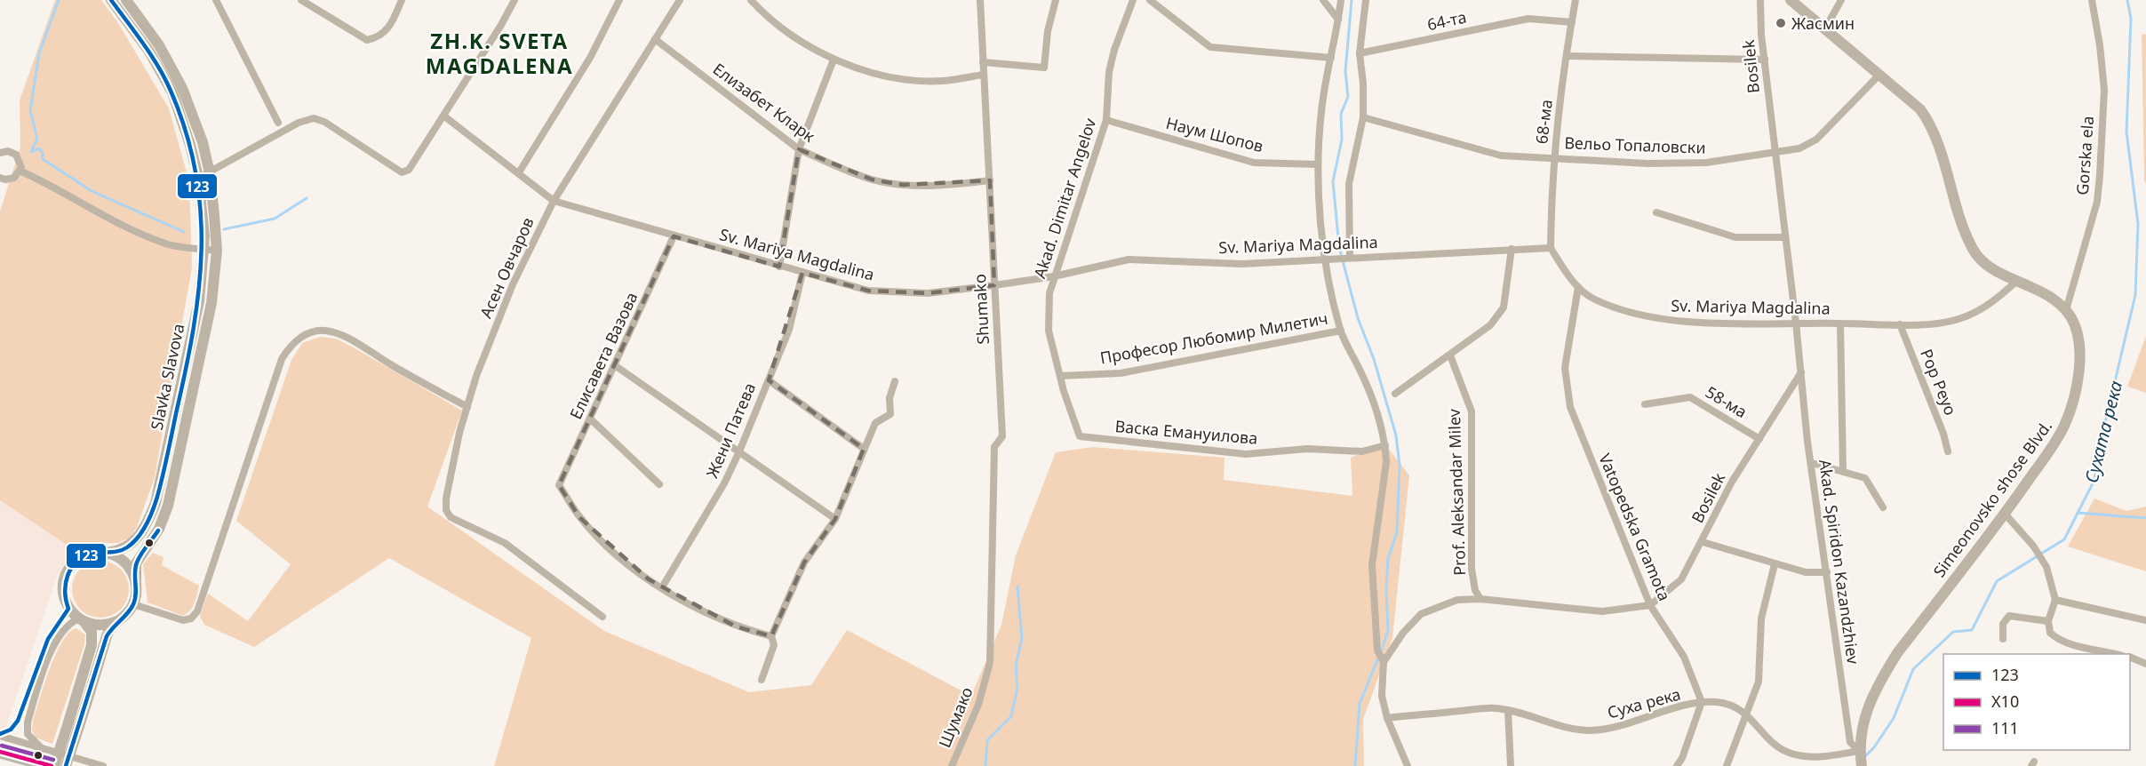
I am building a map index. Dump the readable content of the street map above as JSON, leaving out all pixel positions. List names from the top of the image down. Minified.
{"streets":{"street":["64-та","Bosilek","Елизабет Кларк","68-ма","Наум Шопов","Вельо Топаловски","Gorska ela","Akad. Dimitar Angelov","Sv. Mariya Magdalina","Асен Овчаров","Shumako","Професор Любомир Милетич","Елисавета Вазова","Slavka Slavova","Pop Peyo","58-ма","Жени Патева","Васка Емануилова","Prof. Aleksandar Milev","Simeonovsko shose Blvd.","Vatopedska Gramota","Akad. Spiridon Kazandzhiev","Суха река"]},"crossings":[["64-та","68-ма"],["Bosilek","Вельо Топаловски"],["Bosilek","Sv. Mariya Magdalina"],["Bosilek","58-ма"],["Bosilek","Vatopedska Gramota"],["Bosilek","Akad. Spiridon Kazandzhiev"],["Елизабет Кларк","Асен Овчаров"],["Елизабет Кларк","Shumako"],["68-ма","Вельо Топаловски"],["68-ма","Sv. Mariya Magdalina"],["Наум Шопов","Akad. Dimitar Angelov"],["Вельо Топаловски","Simeonovsko shose Blvd."],["Gorska ela","Simeonovsko shose Blvd."],["Akad. Dimitar Angelov","Sv. Mariya Magdalina"],["Akad. Dimitar Angelov","Професор Любомир Милетич"],["Akad. Dimitar Angelov","Васка Емануилова"],["Sv. Mariya Magdalina","Асен Овчаров"],["Sv. Mariya Magdalina","Shumako"],["Sv. Mariya Magdalina","Елисавета Вазова"],["Sv. Mariya Magdalina","Pop Peyo"],["Sv. Mariya Magdalina","Жени Патева"],["Sv. Mariya Magdalina","Simeonovsko shose Blvd."],["Sv. Mariya Magdalina","Vatopedska Gramota"],["Елисавета Вазова","Жени Патева"],["Simeonovsko shose Blvd.","Akad. Spiridon Kazandzhiev"],["Simeonovsko shose Blvd.","Суха река"],["Vatopedska Gramota","Суха река"],["Akad. Spiridon Kazandzhiev","Суха река"]],"districts":["ZH.K. SVETA MAGDALENA"],"water":["Сухата река"],"places":["Жасмин"],"lines":["transit line 123","transit line 111","transit line Х10"],"legend":["123","Х10","111"]}
